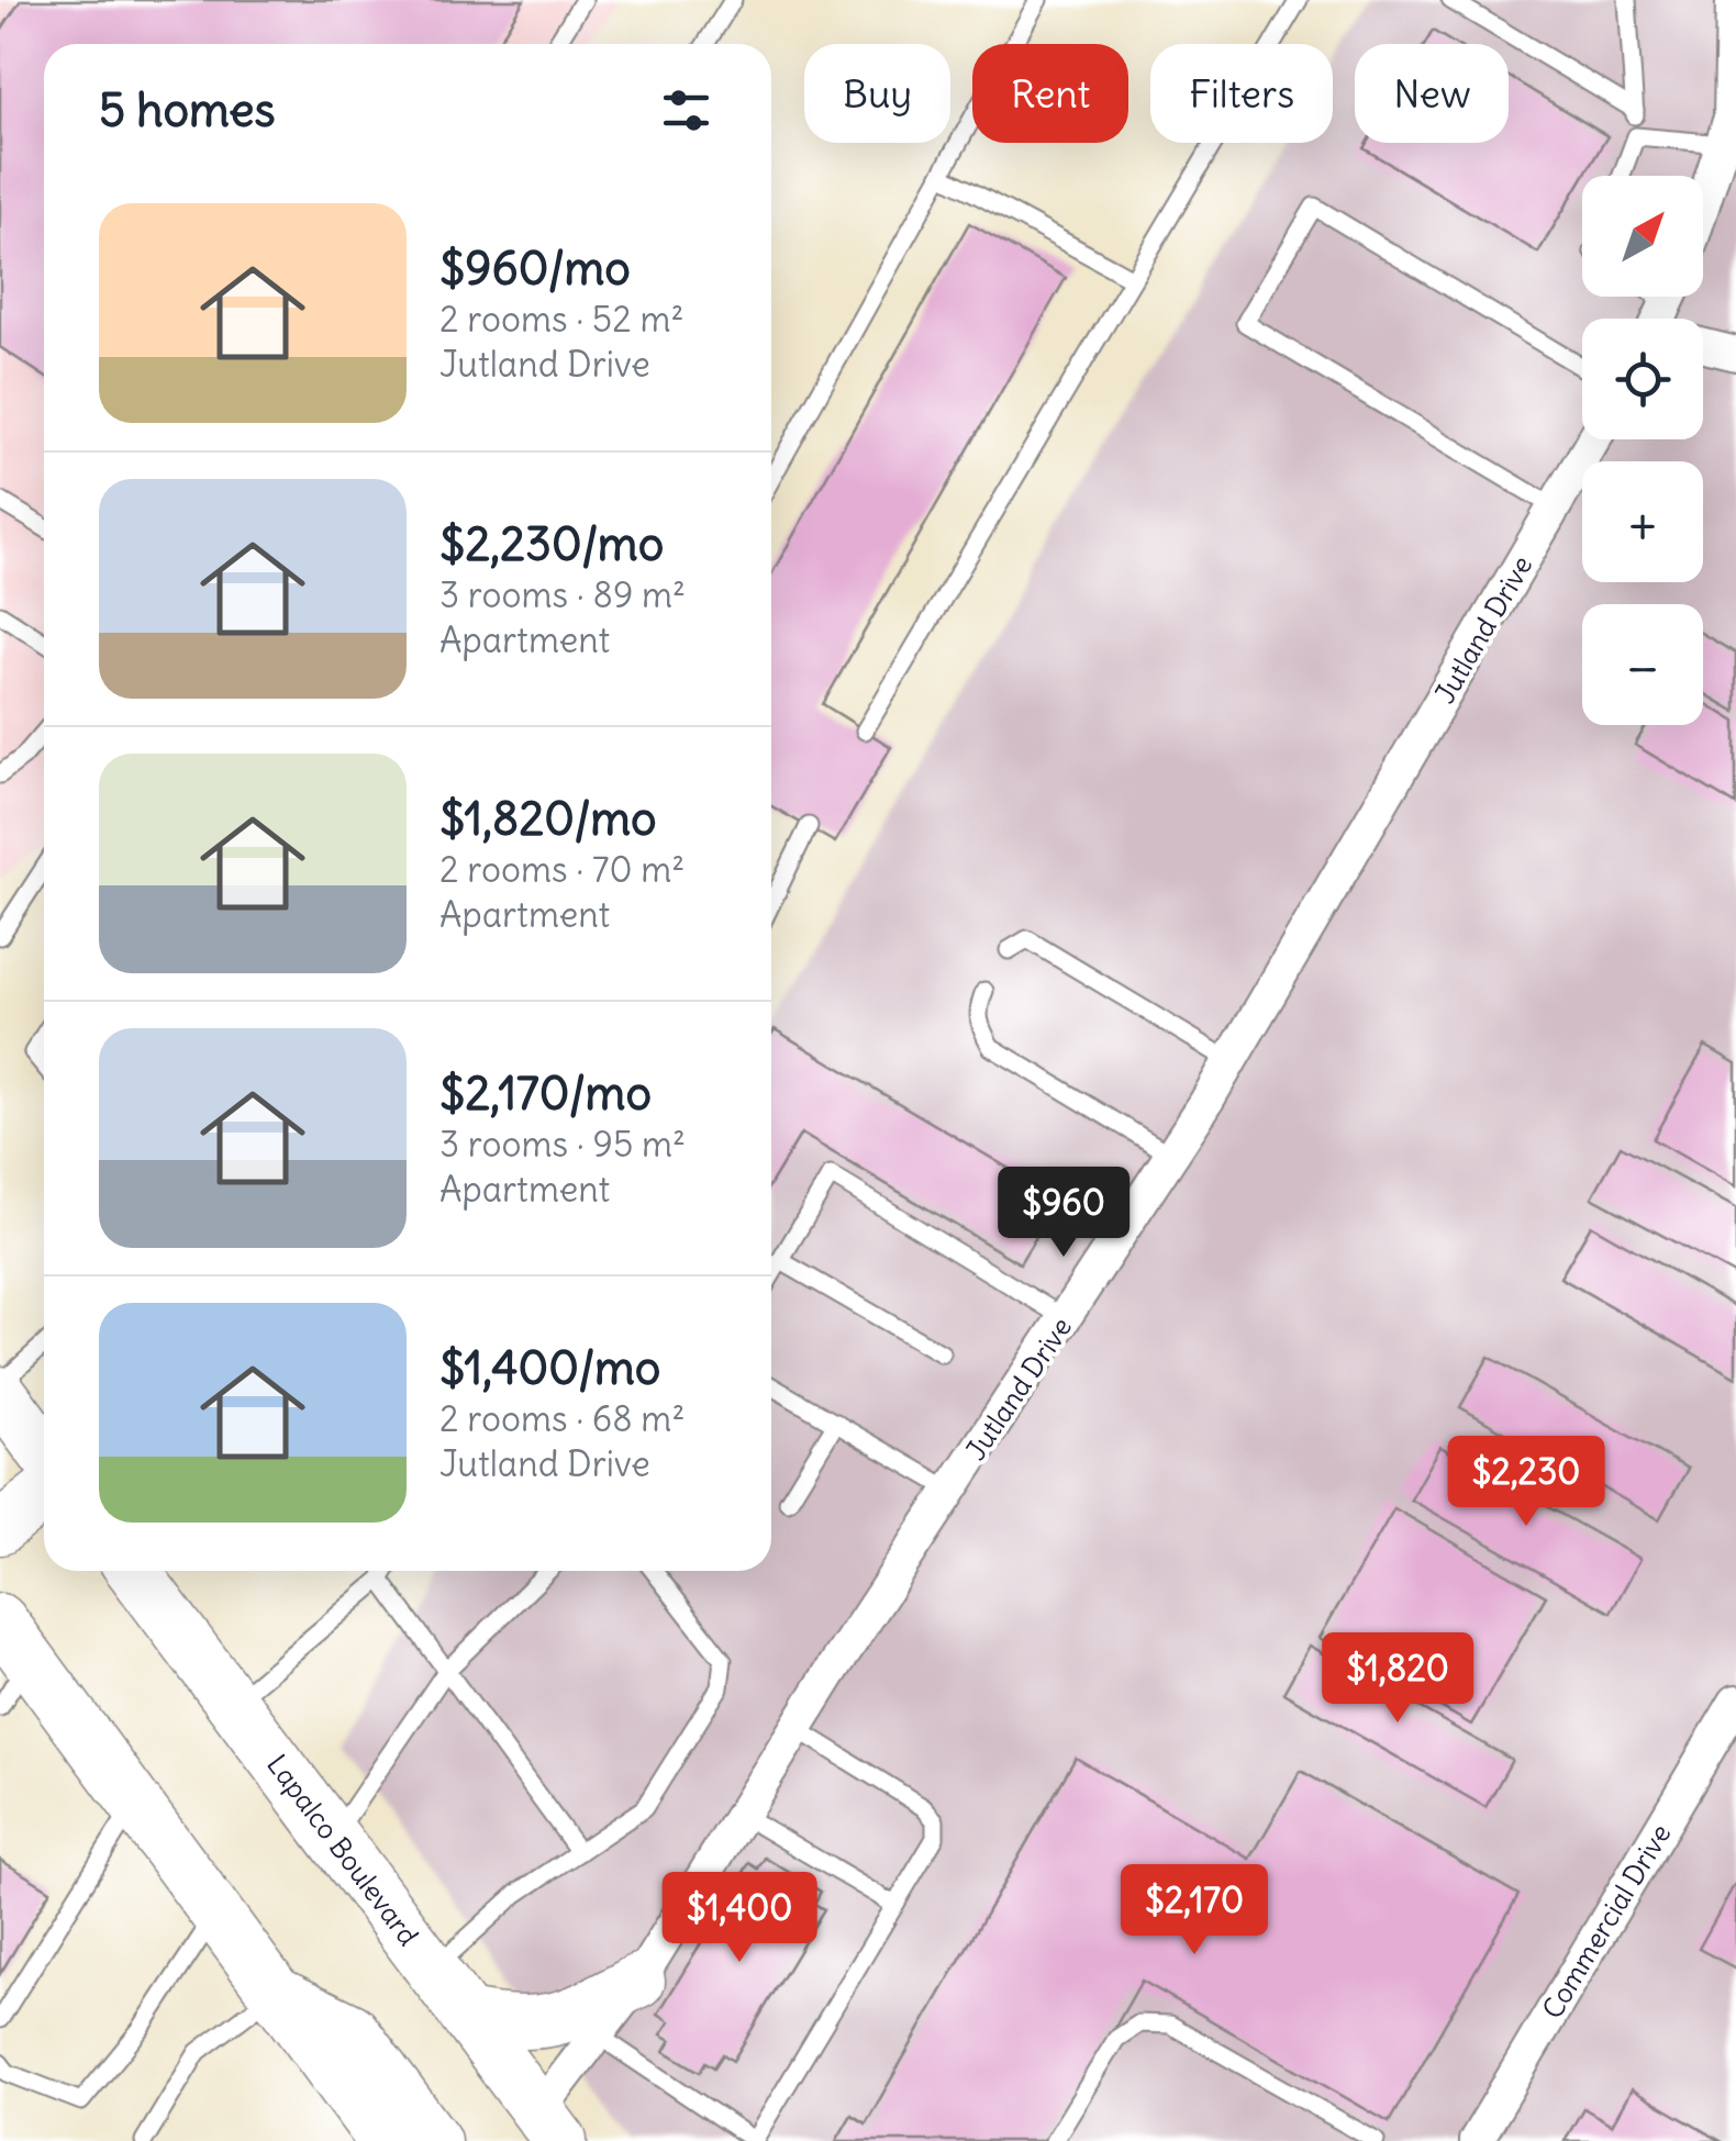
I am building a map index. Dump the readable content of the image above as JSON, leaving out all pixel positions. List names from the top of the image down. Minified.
{"streets":{"main road":["Lapalco Boulevard"],"street":["Jutland Drive","Commercial Drive"]},"crossings":[["Jutland Drive","Lapalco Boulevard"]],"north":"top right","page":{"chip":["Buy","Rent","Filters","New"],"heading":"5 homes","map_buttons":["+","−"],"list":[{"name":"$960/mo","note":"2 rooms · 52 m² · Jutland Drive"},{"name":"$2,230/mo","note":"3 rooms · 89 m² · Apartment"},{"name":"$1,820/mo","note":"2 rooms · 70 m² · Apartment"},{"name":"$2,170/mo","note":"3 rooms · 95 m² · Apartment"},{"name":"$1,400/mo","note":"2 rooms · 68 m² · Jutland Drive"}],"price":["$960","$2,230","$1,820","$2,170","$1,400"]}}
